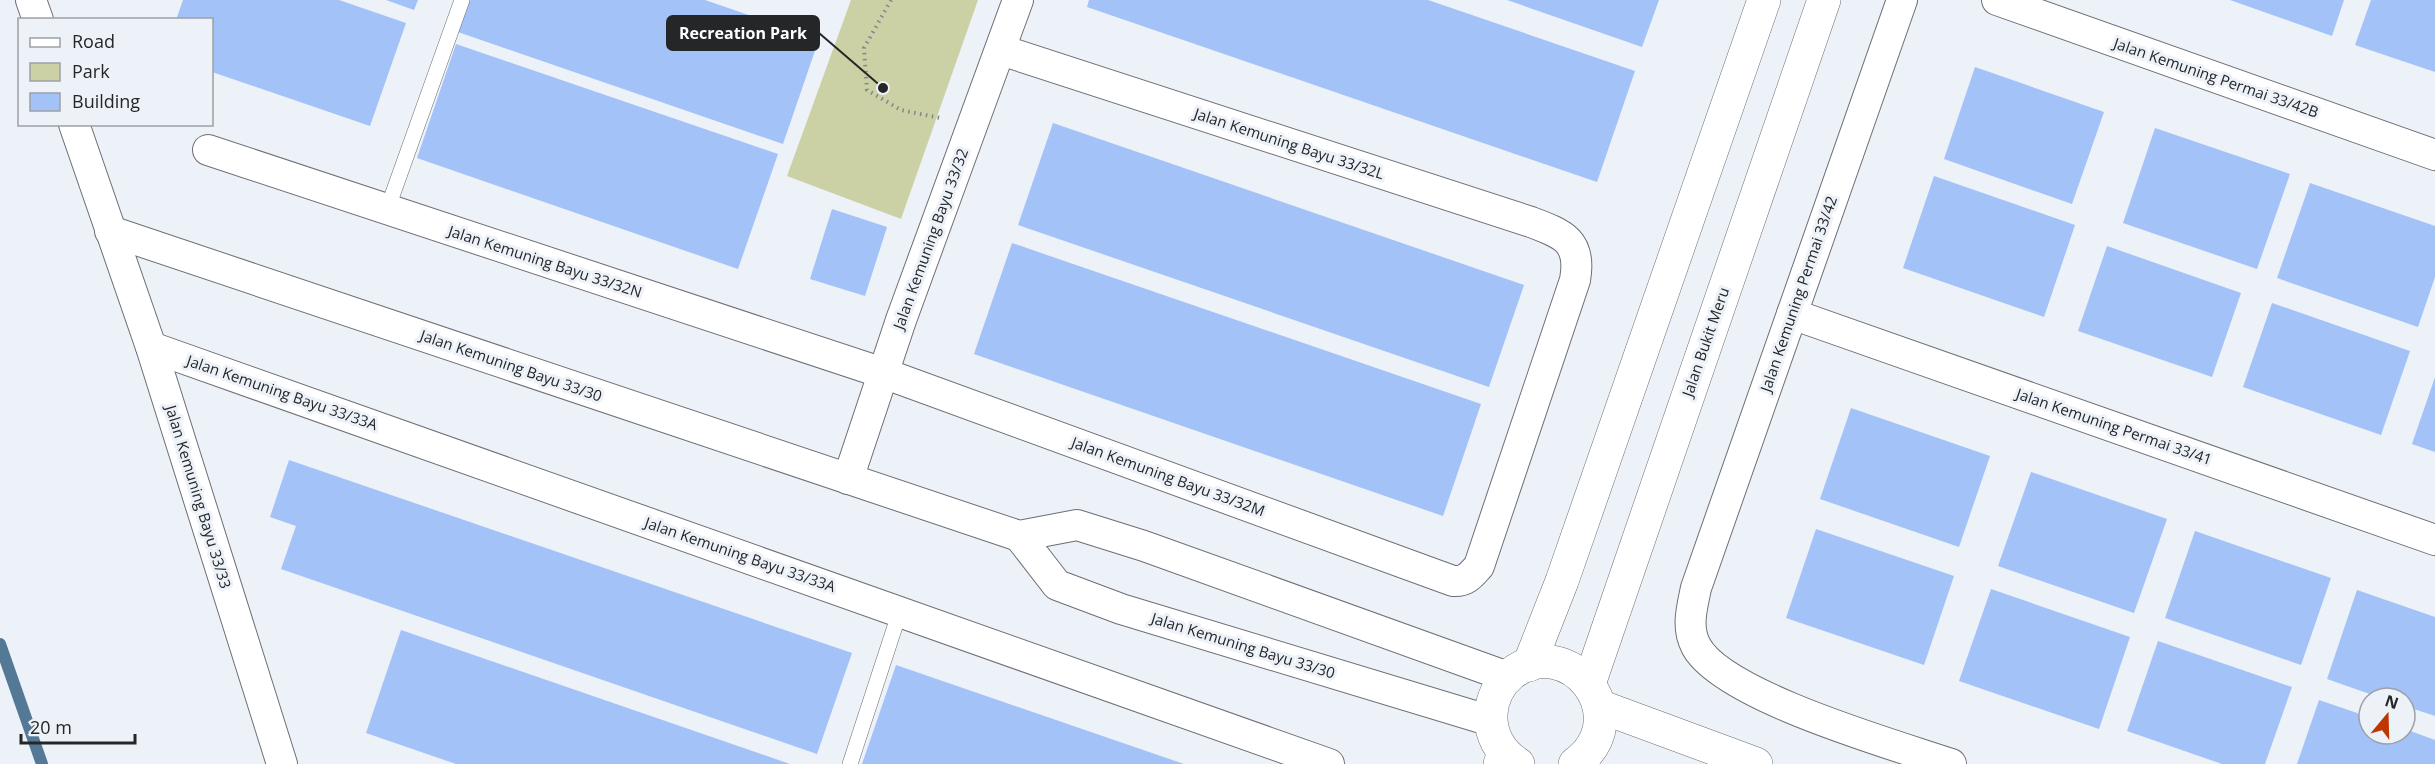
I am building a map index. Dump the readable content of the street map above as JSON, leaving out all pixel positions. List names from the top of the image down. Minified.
{"streets":{"main road":["Jalan Bukit Meru"],"street":["Jalan Kemuning Permai 33/42B","Jalan Kemuning Bayu 33/32L","Jalan Kemuning Bayu 33/32","Jalan Kemuning Bayu 33/32N","Jalan Kemuning Permai 33/42","Jalan Kemuning Bayu 33/30","Jalan Kemuning Bayu 33/33A","Jalan Kemuning Permai 33/41","Jalan Kemuning Bayu 33/32M","Jalan Kemuning Bayu 33/33"]},"crossings":[["Jalan Kemuning Bayu 33/32L","Jalan Kemuning Bayu 33/32"],["Jalan Kemuning Bayu 33/32L","Jalan Kemuning Bayu 33/32M"],["Jalan Kemuning Bayu 33/32","Jalan Kemuning Bayu 33/32N"],["Jalan Kemuning Bayu 33/32","Jalan Kemuning Bayu 33/30"],["Jalan Kemuning Bayu 33/32","Jalan Kemuning Bayu 33/32M"],["Jalan Kemuning Bayu 33/32N","Jalan Kemuning Bayu 33/32M"],["Jalan Kemuning Permai 33/42","Jalan Kemuning Permai 33/41"],["Jalan Kemuning Bayu 33/30","Jalan Kemuning Bayu 33/33"],["Jalan Kemuning Bayu 33/33A","Jalan Kemuning Bayu 33/33"]],"places":["Recreation Park"],"legend":["Road","Park","Building"],"scale_bar":"20 m","north":"top"}
